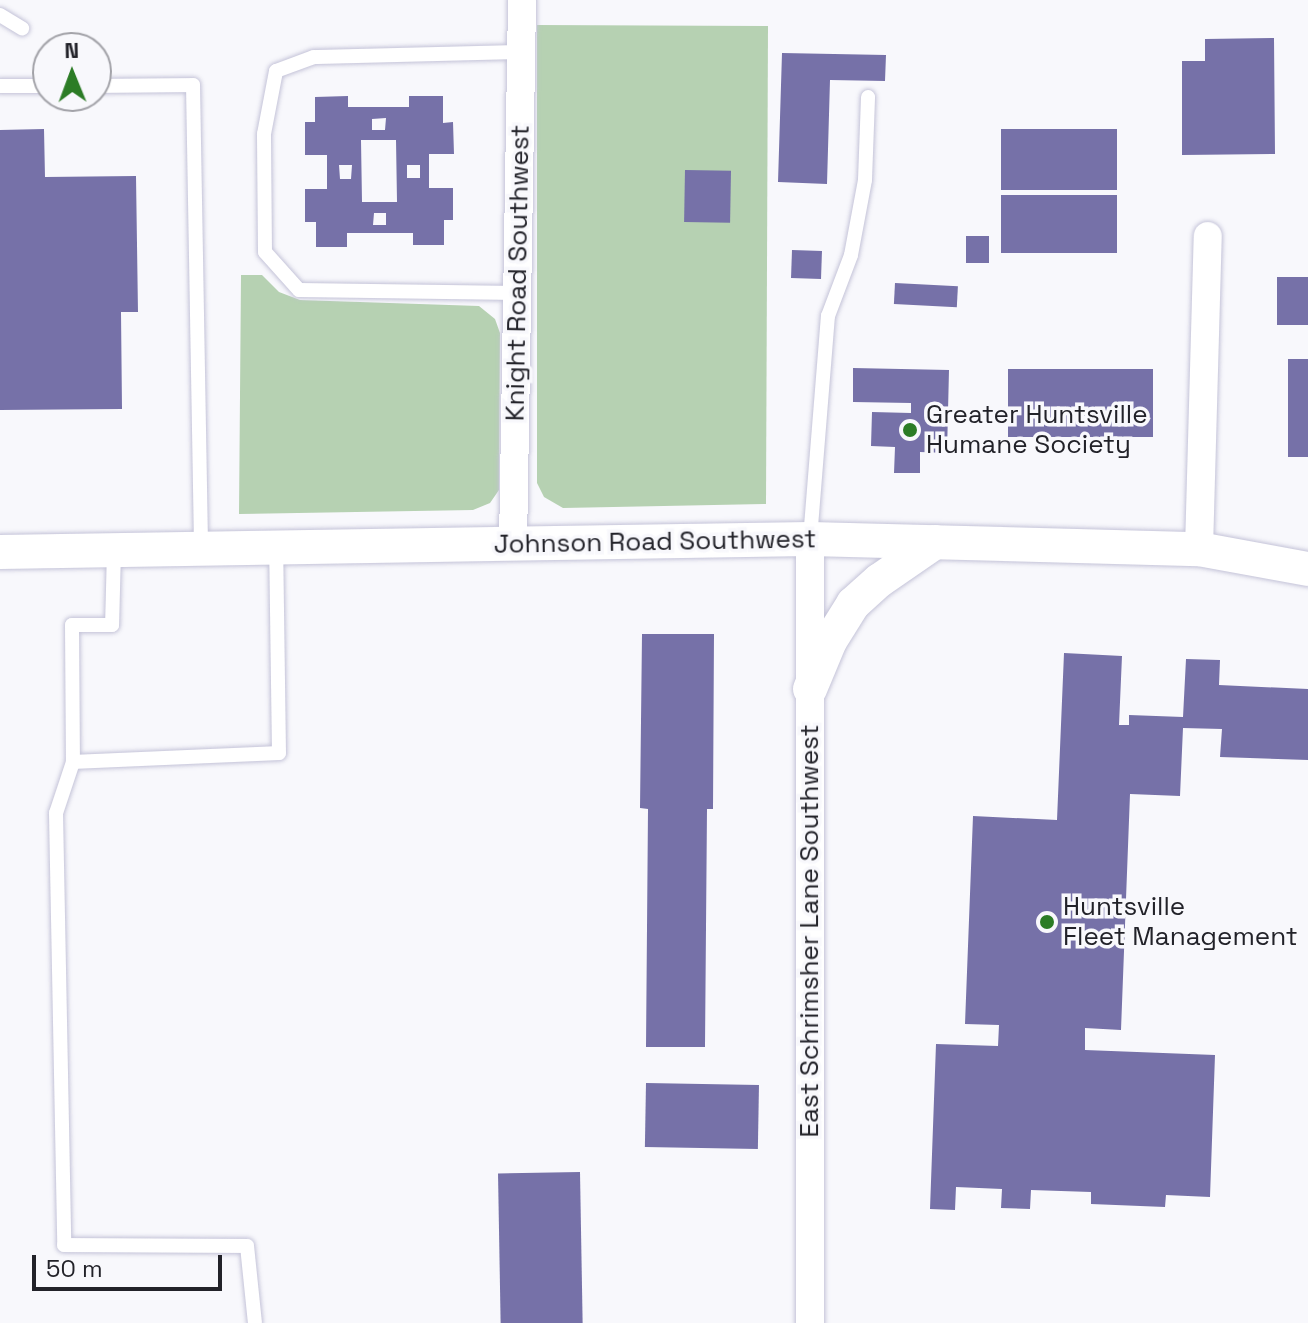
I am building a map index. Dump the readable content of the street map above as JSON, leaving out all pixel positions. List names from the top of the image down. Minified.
{"streets":{"street":["Knight Road Southwest","Johnson Road Southwest","East Schrimsher Lane Southwest"]},"crossings":[["Knight Road Southwest","Johnson Road Southwest"],["Johnson Road Southwest","East Schrimsher Lane Southwest"]],"places":["Greater Huntsville Humane Society","Huntsville Fleet Management"],"scale_bar":"50 m","north":"top"}
